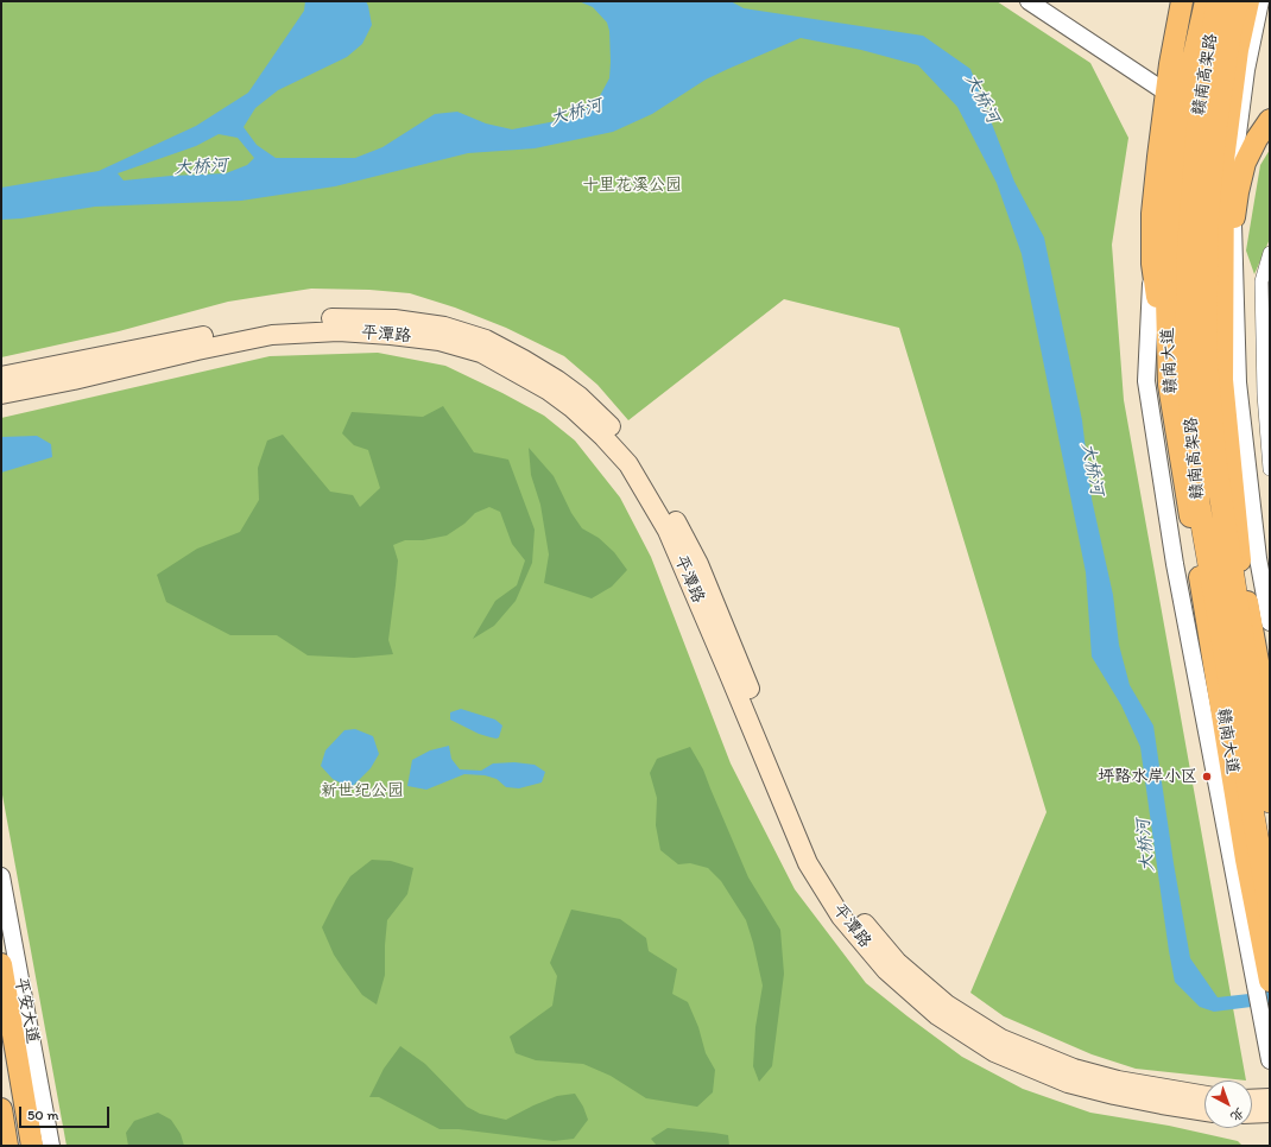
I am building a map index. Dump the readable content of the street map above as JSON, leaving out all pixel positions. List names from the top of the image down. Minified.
{"streets":{"highway":["赣南高架路"],"main road":["平潭路","赣南大道","平安大道"]},"water":["大桥河"],"parks":["十里花溪公园","新世纪公园"],"places":["坪路水岸小区"],"scale_bar":"50 m","north":"bottom right"}
